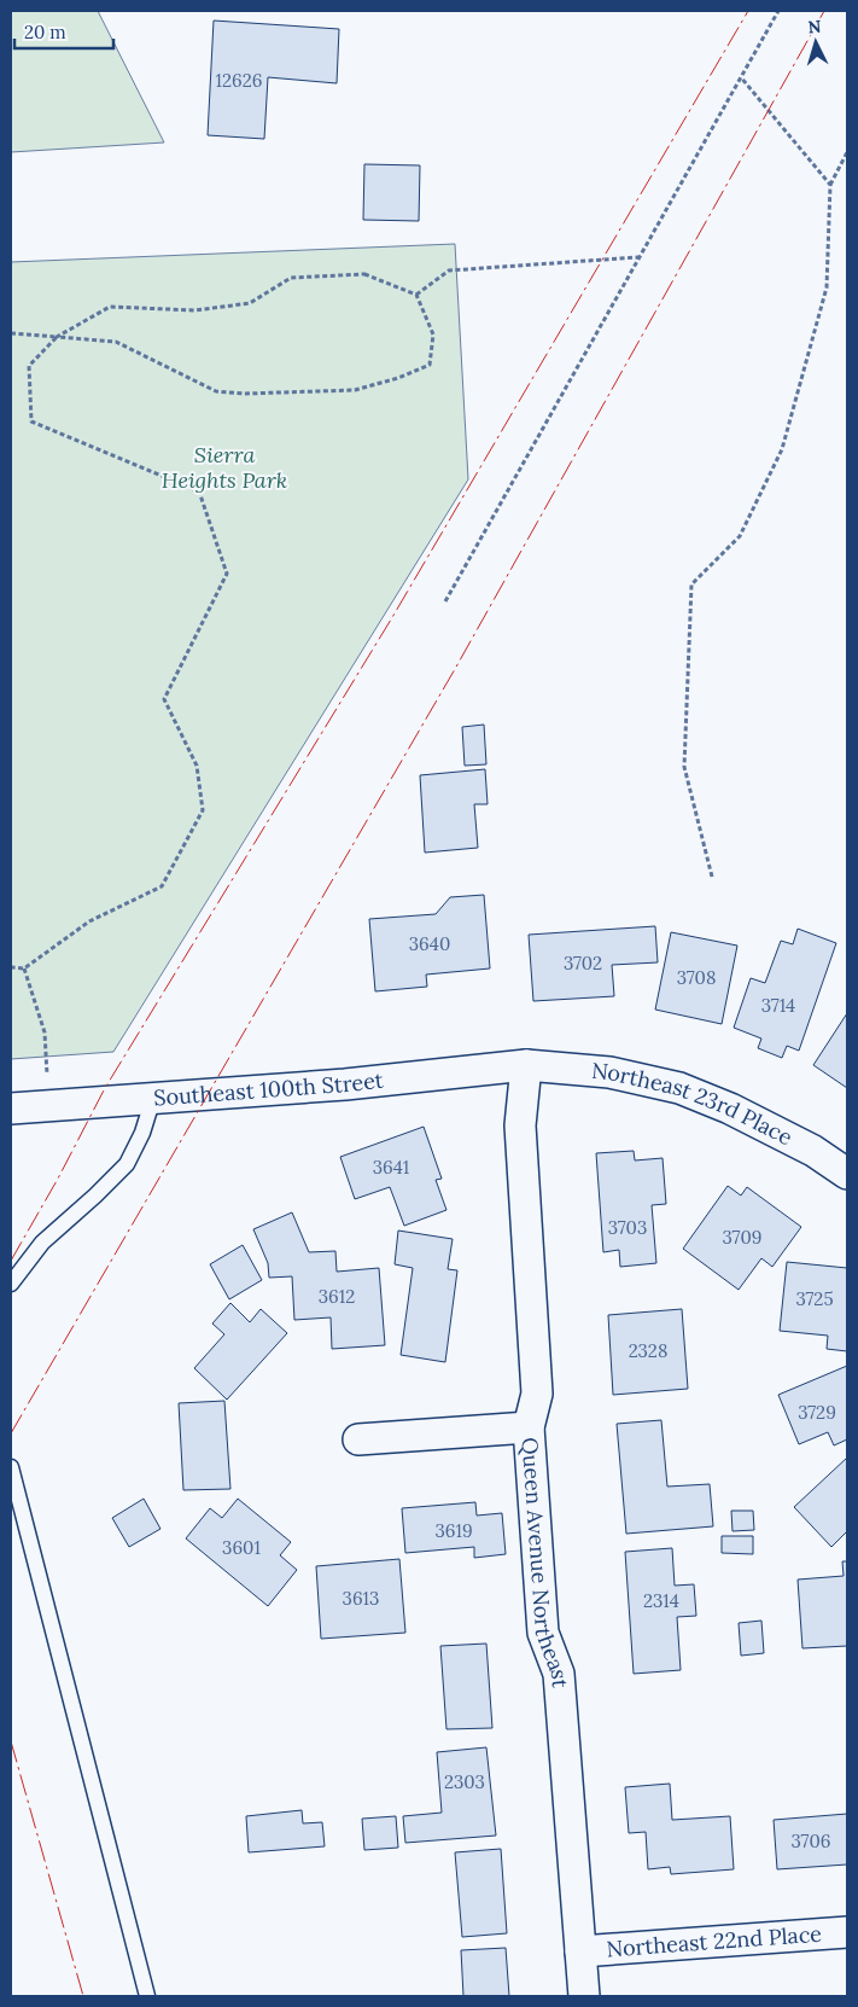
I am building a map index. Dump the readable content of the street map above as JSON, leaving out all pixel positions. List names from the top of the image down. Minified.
{"streets":{"street":["Southeast 100th Street","Northeast 23rd Place","Queen Avenue Northeast","Northeast 22nd Place"]},"crossings":[["Southeast 100th Street","Northeast 23rd Place"],["Southeast 100th Street","Queen Avenue Northeast"],["Northeast 23rd Place","Queen Avenue Northeast"],["Queen Avenue Northeast","Northeast 22nd Place"]],"parks":["Sierra Heights Park"],"house_numbers":["12626","3640","3702","3708","3714","3641","3703","3709","3612","3725","2328","3729","3619","3601","3613","2314","2303","3706"],"scale_bar":"20 m","north":"top"}
